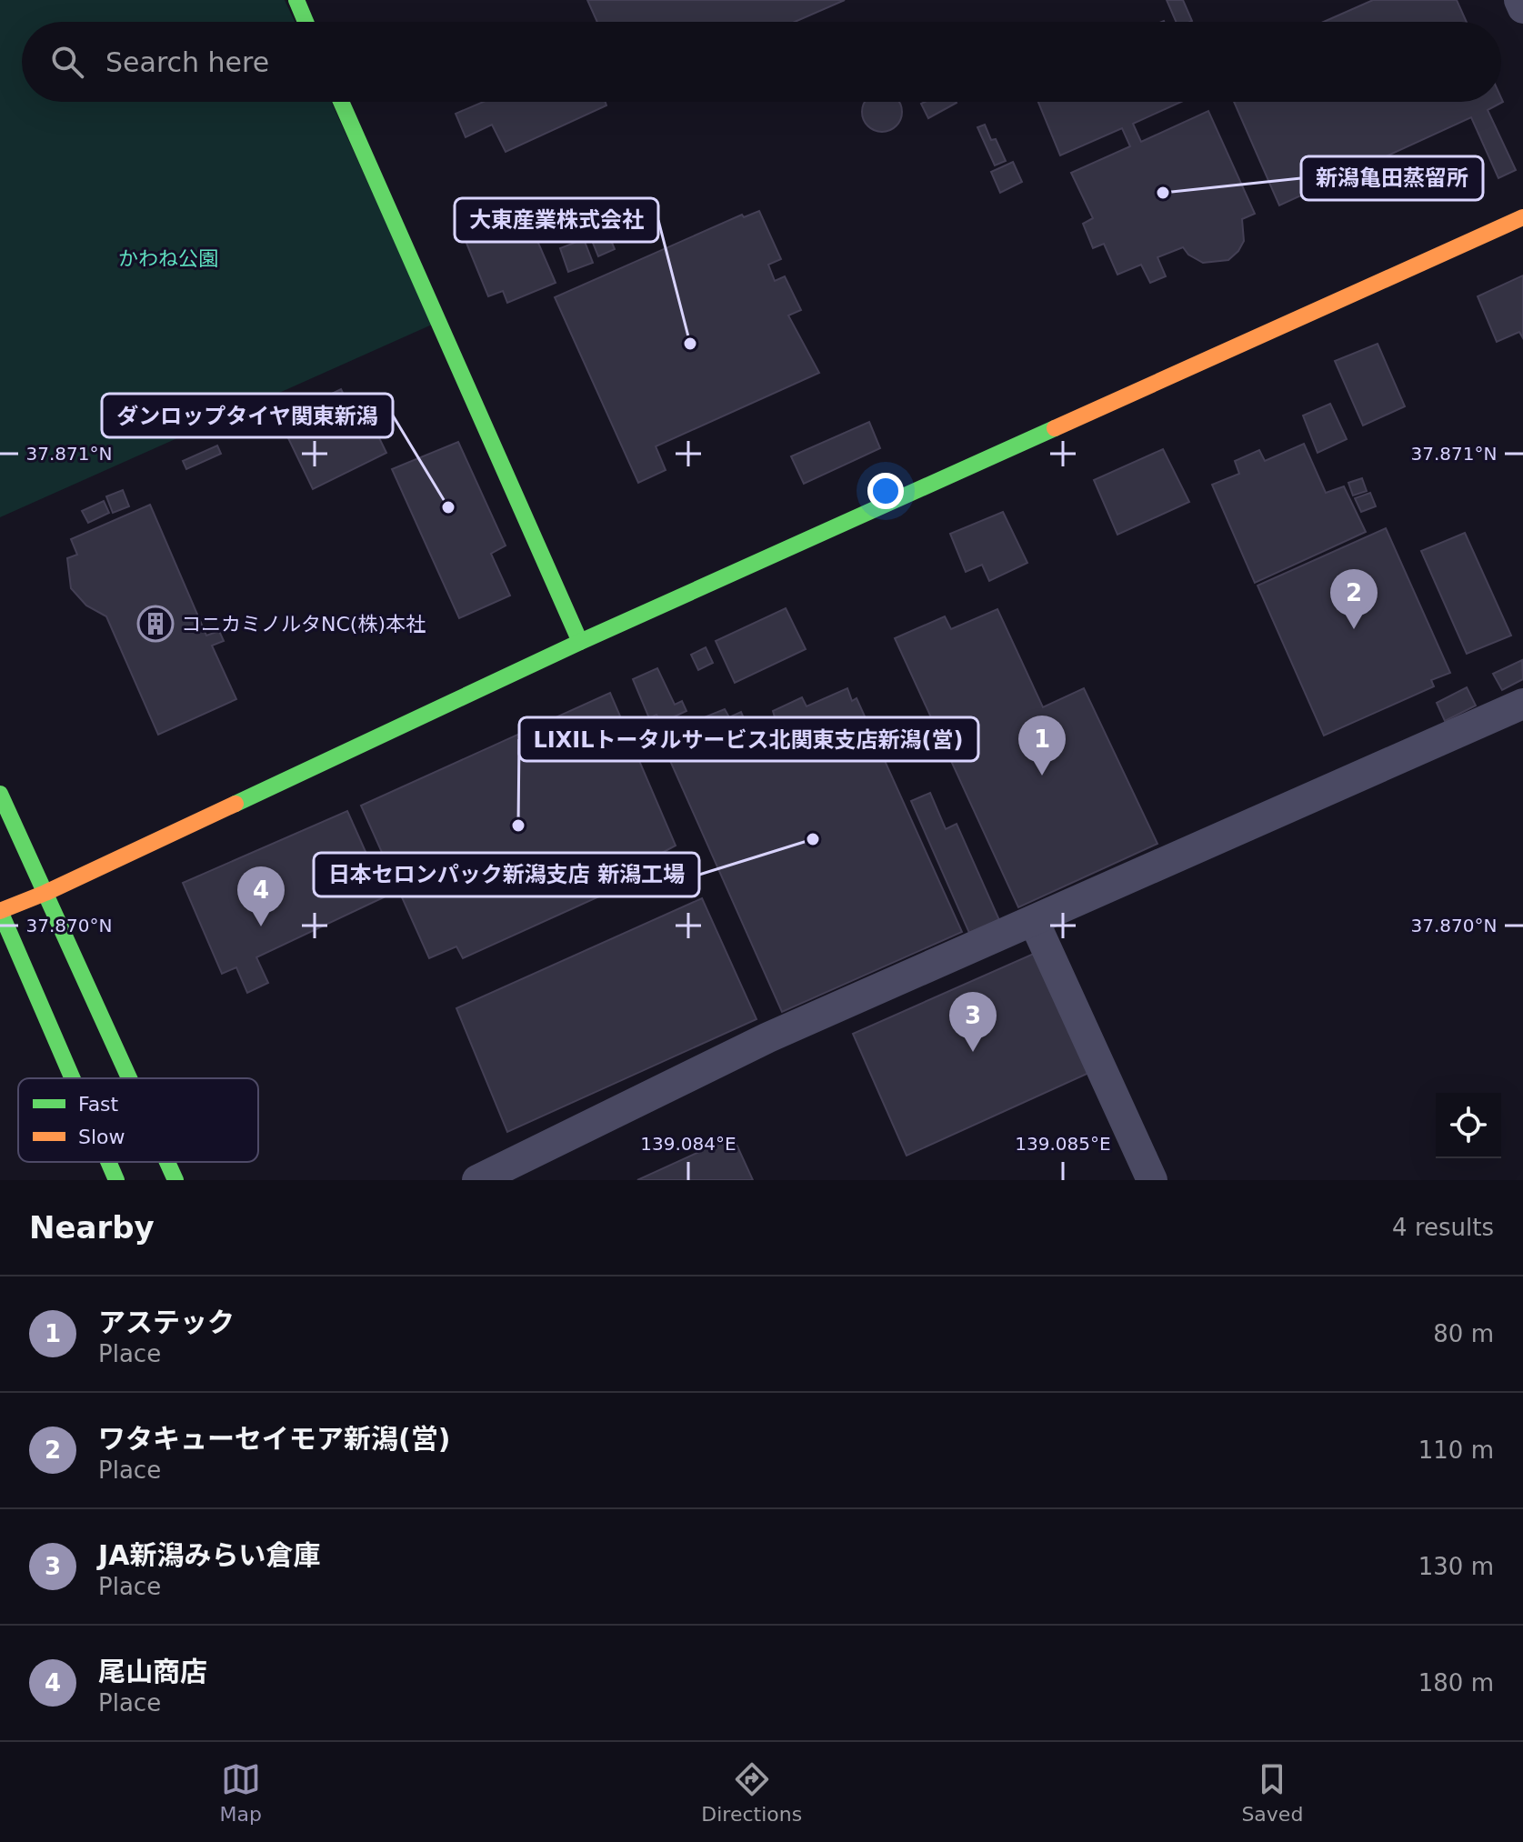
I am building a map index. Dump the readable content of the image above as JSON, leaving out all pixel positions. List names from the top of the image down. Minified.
{"parks":["かわね公園"],"places":{"other":["新潟亀田蒸留所","大東産業株式会社","ダンロップタイヤ関東新潟","LIXILトータルサービス北関東支店新潟(営)","日本セロンパック新潟支店 新潟工場"],"building":["コニカミノルタNC(株)本社"]},"legend":["Fast","Slow"],"page":{"search":"Search here","pins":["2","1","4","3"],"heading":["Nearby","4 results"],"list":[{"mark":"1","name":"アステック","note":"Place","value":"80 m"},{"mark":"2","name":"ワタキューセイモア新潟(営)","note":"Place","value":"110 m"},{"mark":"3","name":"JA新潟みらい倉庫","note":"Place","value":"130 m"},{"mark":"4","name":"尾山商店","note":"Place","value":"180 m"}],"nav":["Map","Directions","Saved"]},"coordinates":["37.871°N","37.870°N","139.084°E","139.085°E"]}
